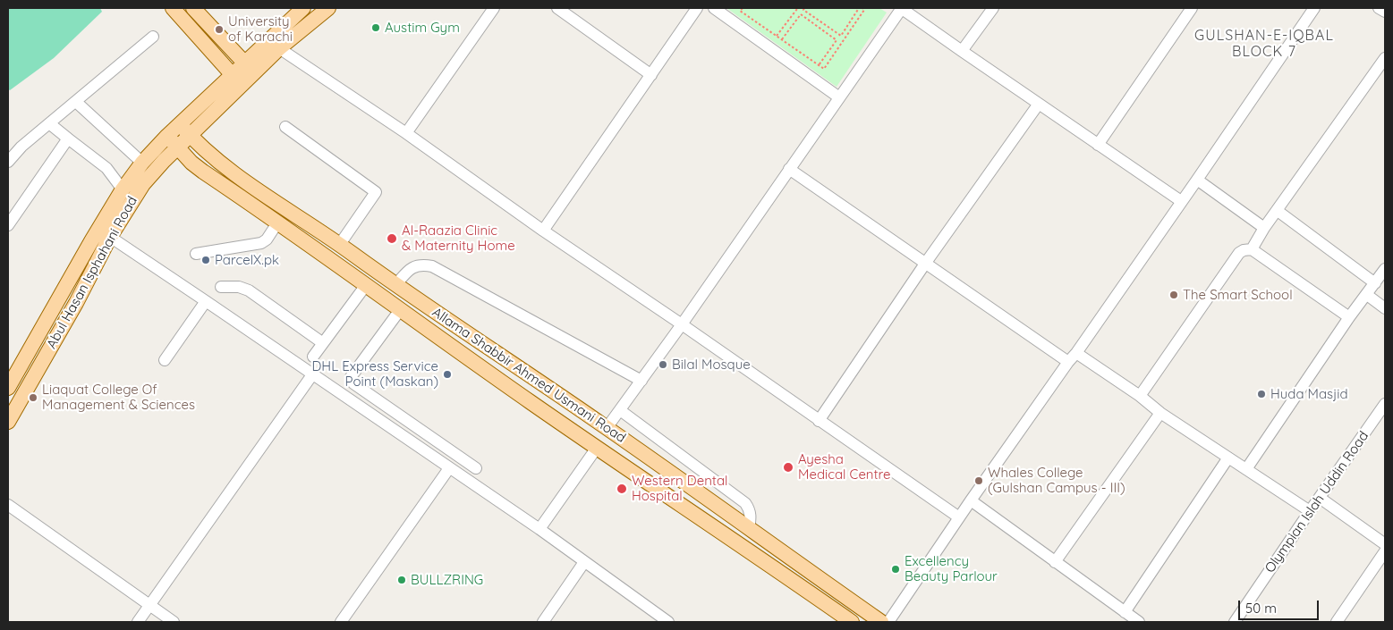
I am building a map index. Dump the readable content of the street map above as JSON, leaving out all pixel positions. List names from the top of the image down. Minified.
{"streets":{"main road":["Abul Hasan Isphahani Road","Allama Shabbir Ahmed Usmani Road"],"street":["Olympian Islah Uddin Road"]},"crossings":[["Abul Hasan Isphahani Road","Allama Shabbir Ahmed Usmani Road"]],"districts":["GULSHAN-E-IQBAL BLOCK 7"],"places":["Austim Gym","University of Karachi","Al-Raazia Clinic & Maternity Home","ParcelX.pk","The Smart School","Bilal Mosque","DHL Express Service Point (Maskan)","Huda Masjid","Liaquat College Of Management & Sciences","Ayesha Medical Centre","Whales College (Gulshan Campus - III)","Western Dental Hospital","Excellency Beauty Parlour","BULLZRING"],"scale_bar":"50 m"}
